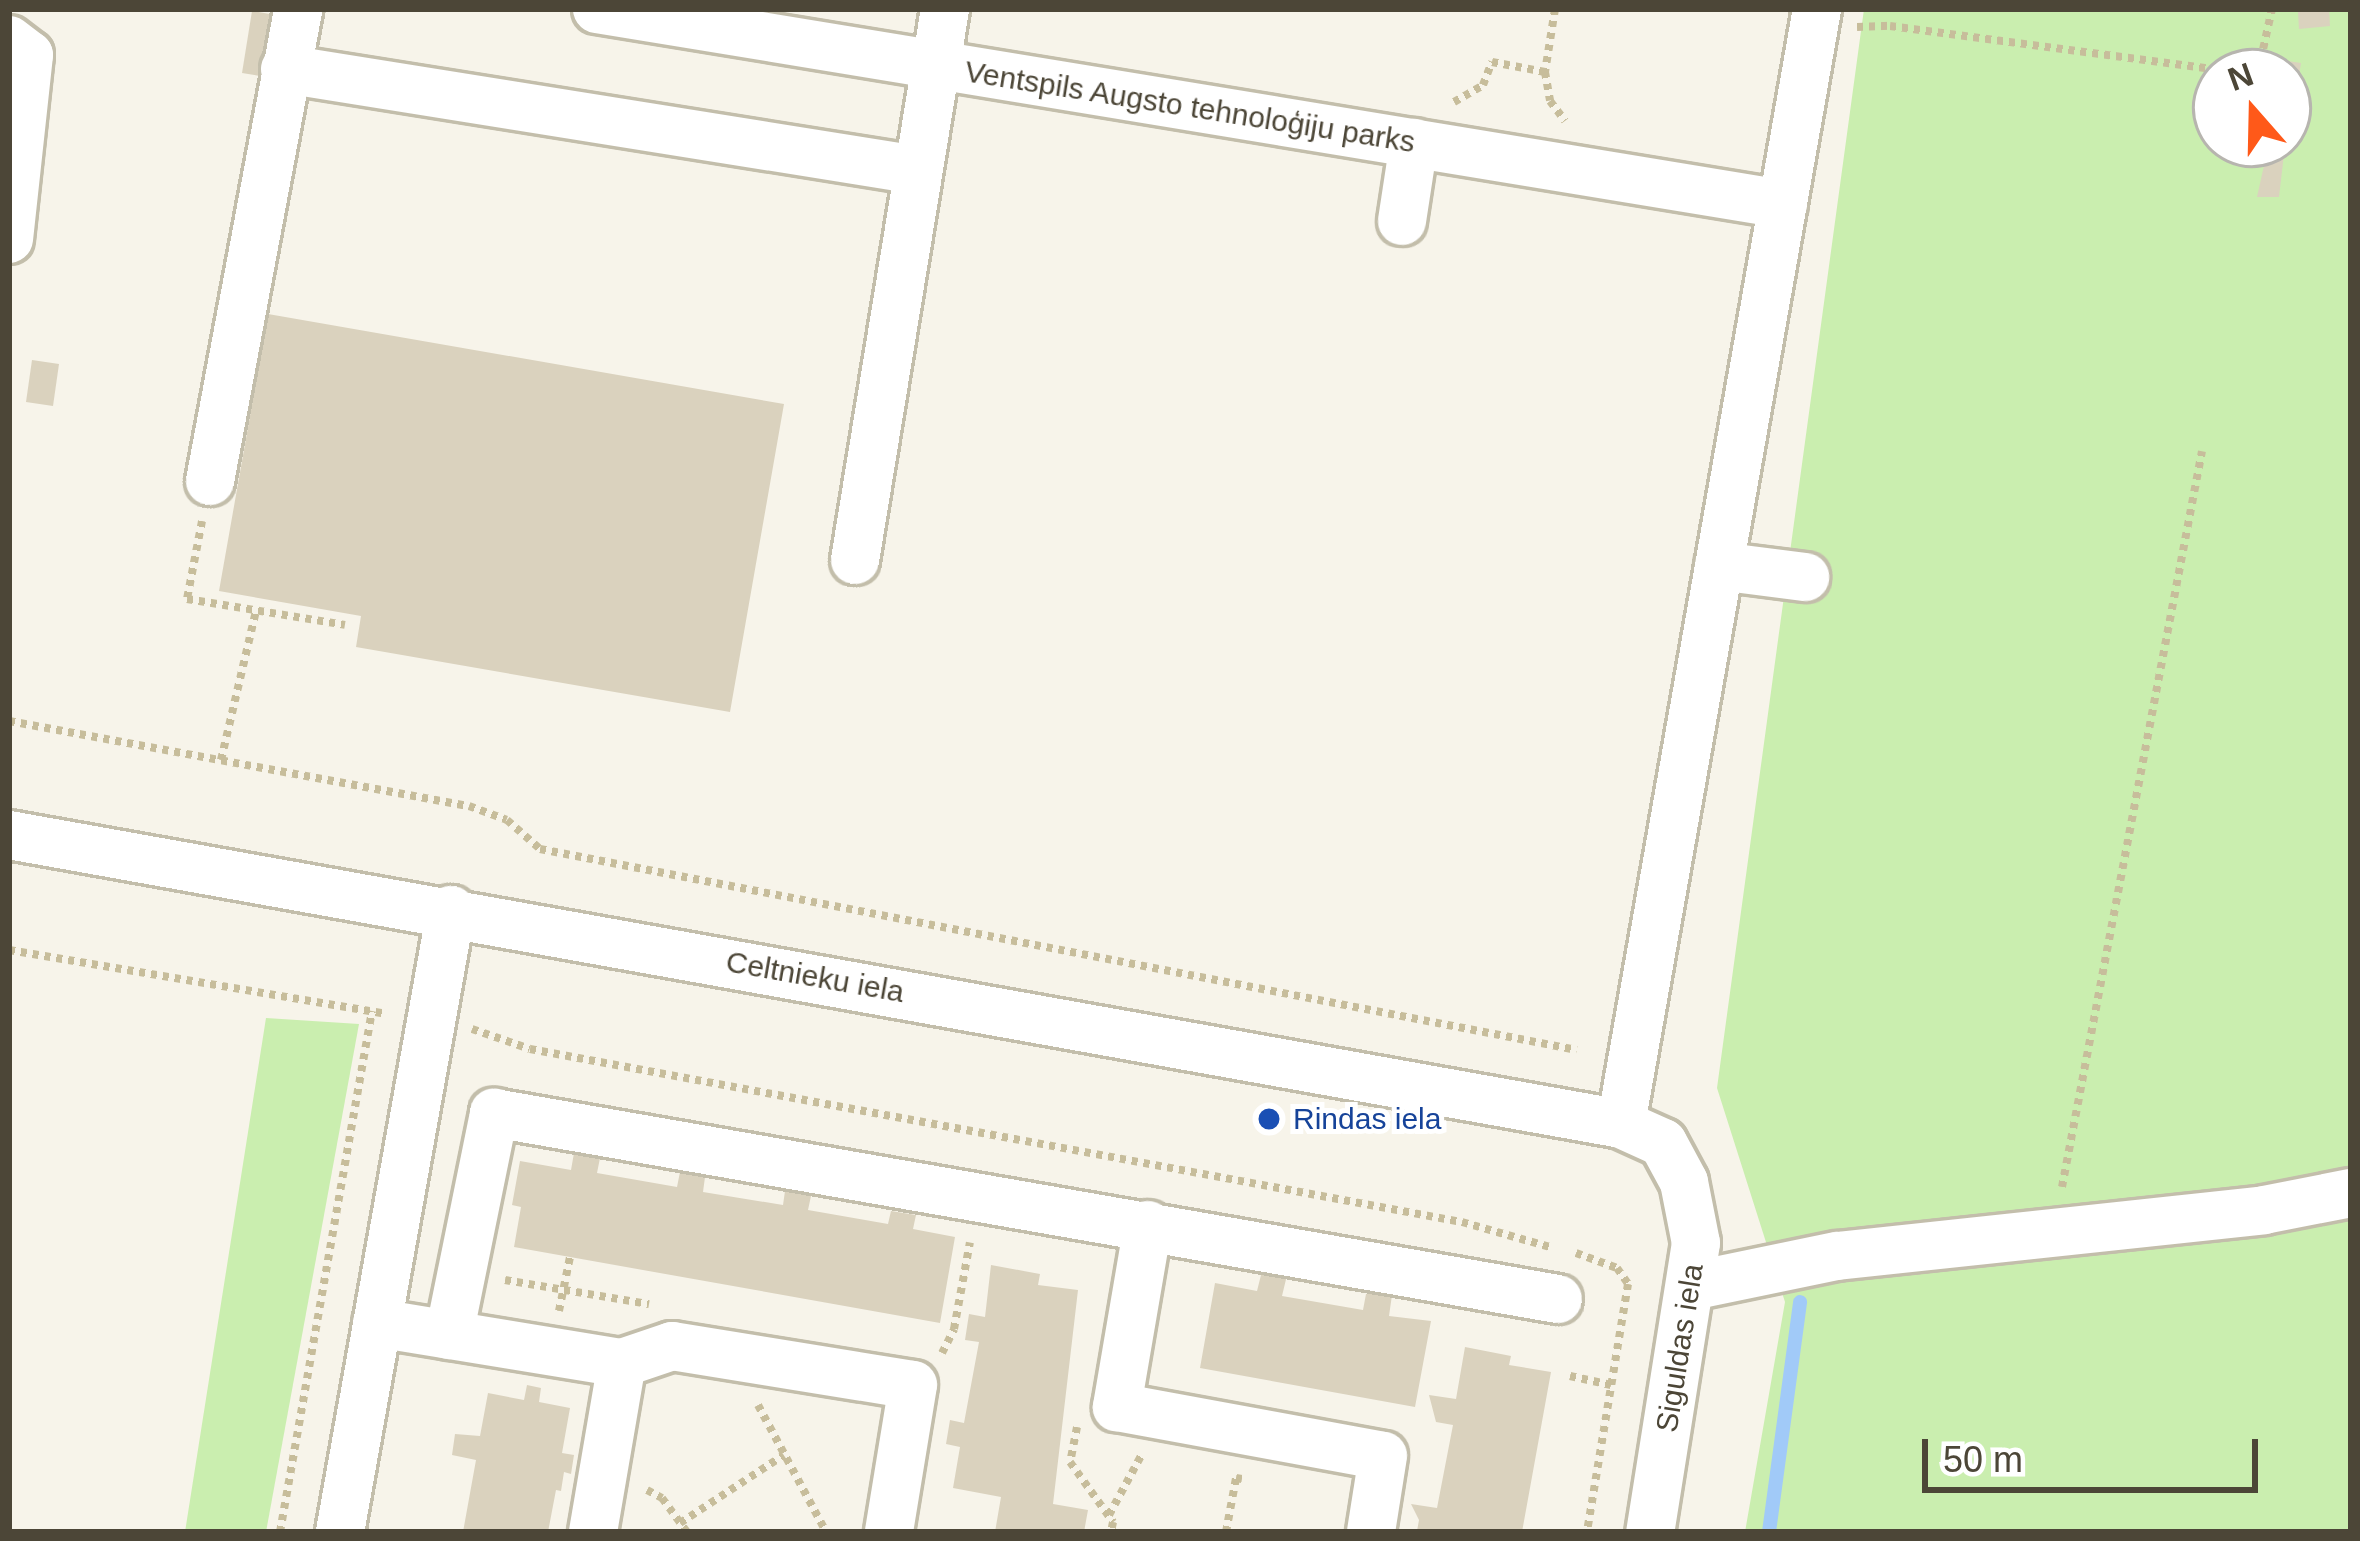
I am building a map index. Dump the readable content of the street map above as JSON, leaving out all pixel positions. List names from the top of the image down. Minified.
{"streets":{"street":["Ventspils Augsto tehnoloģiju parks","Celtnieku iela","Siguldas iela"]},"crossings":[["Celtnieku iela","Siguldas iela"]],"places":["Rindas iela"],"scale_bar":"50 m","north":"top"}
